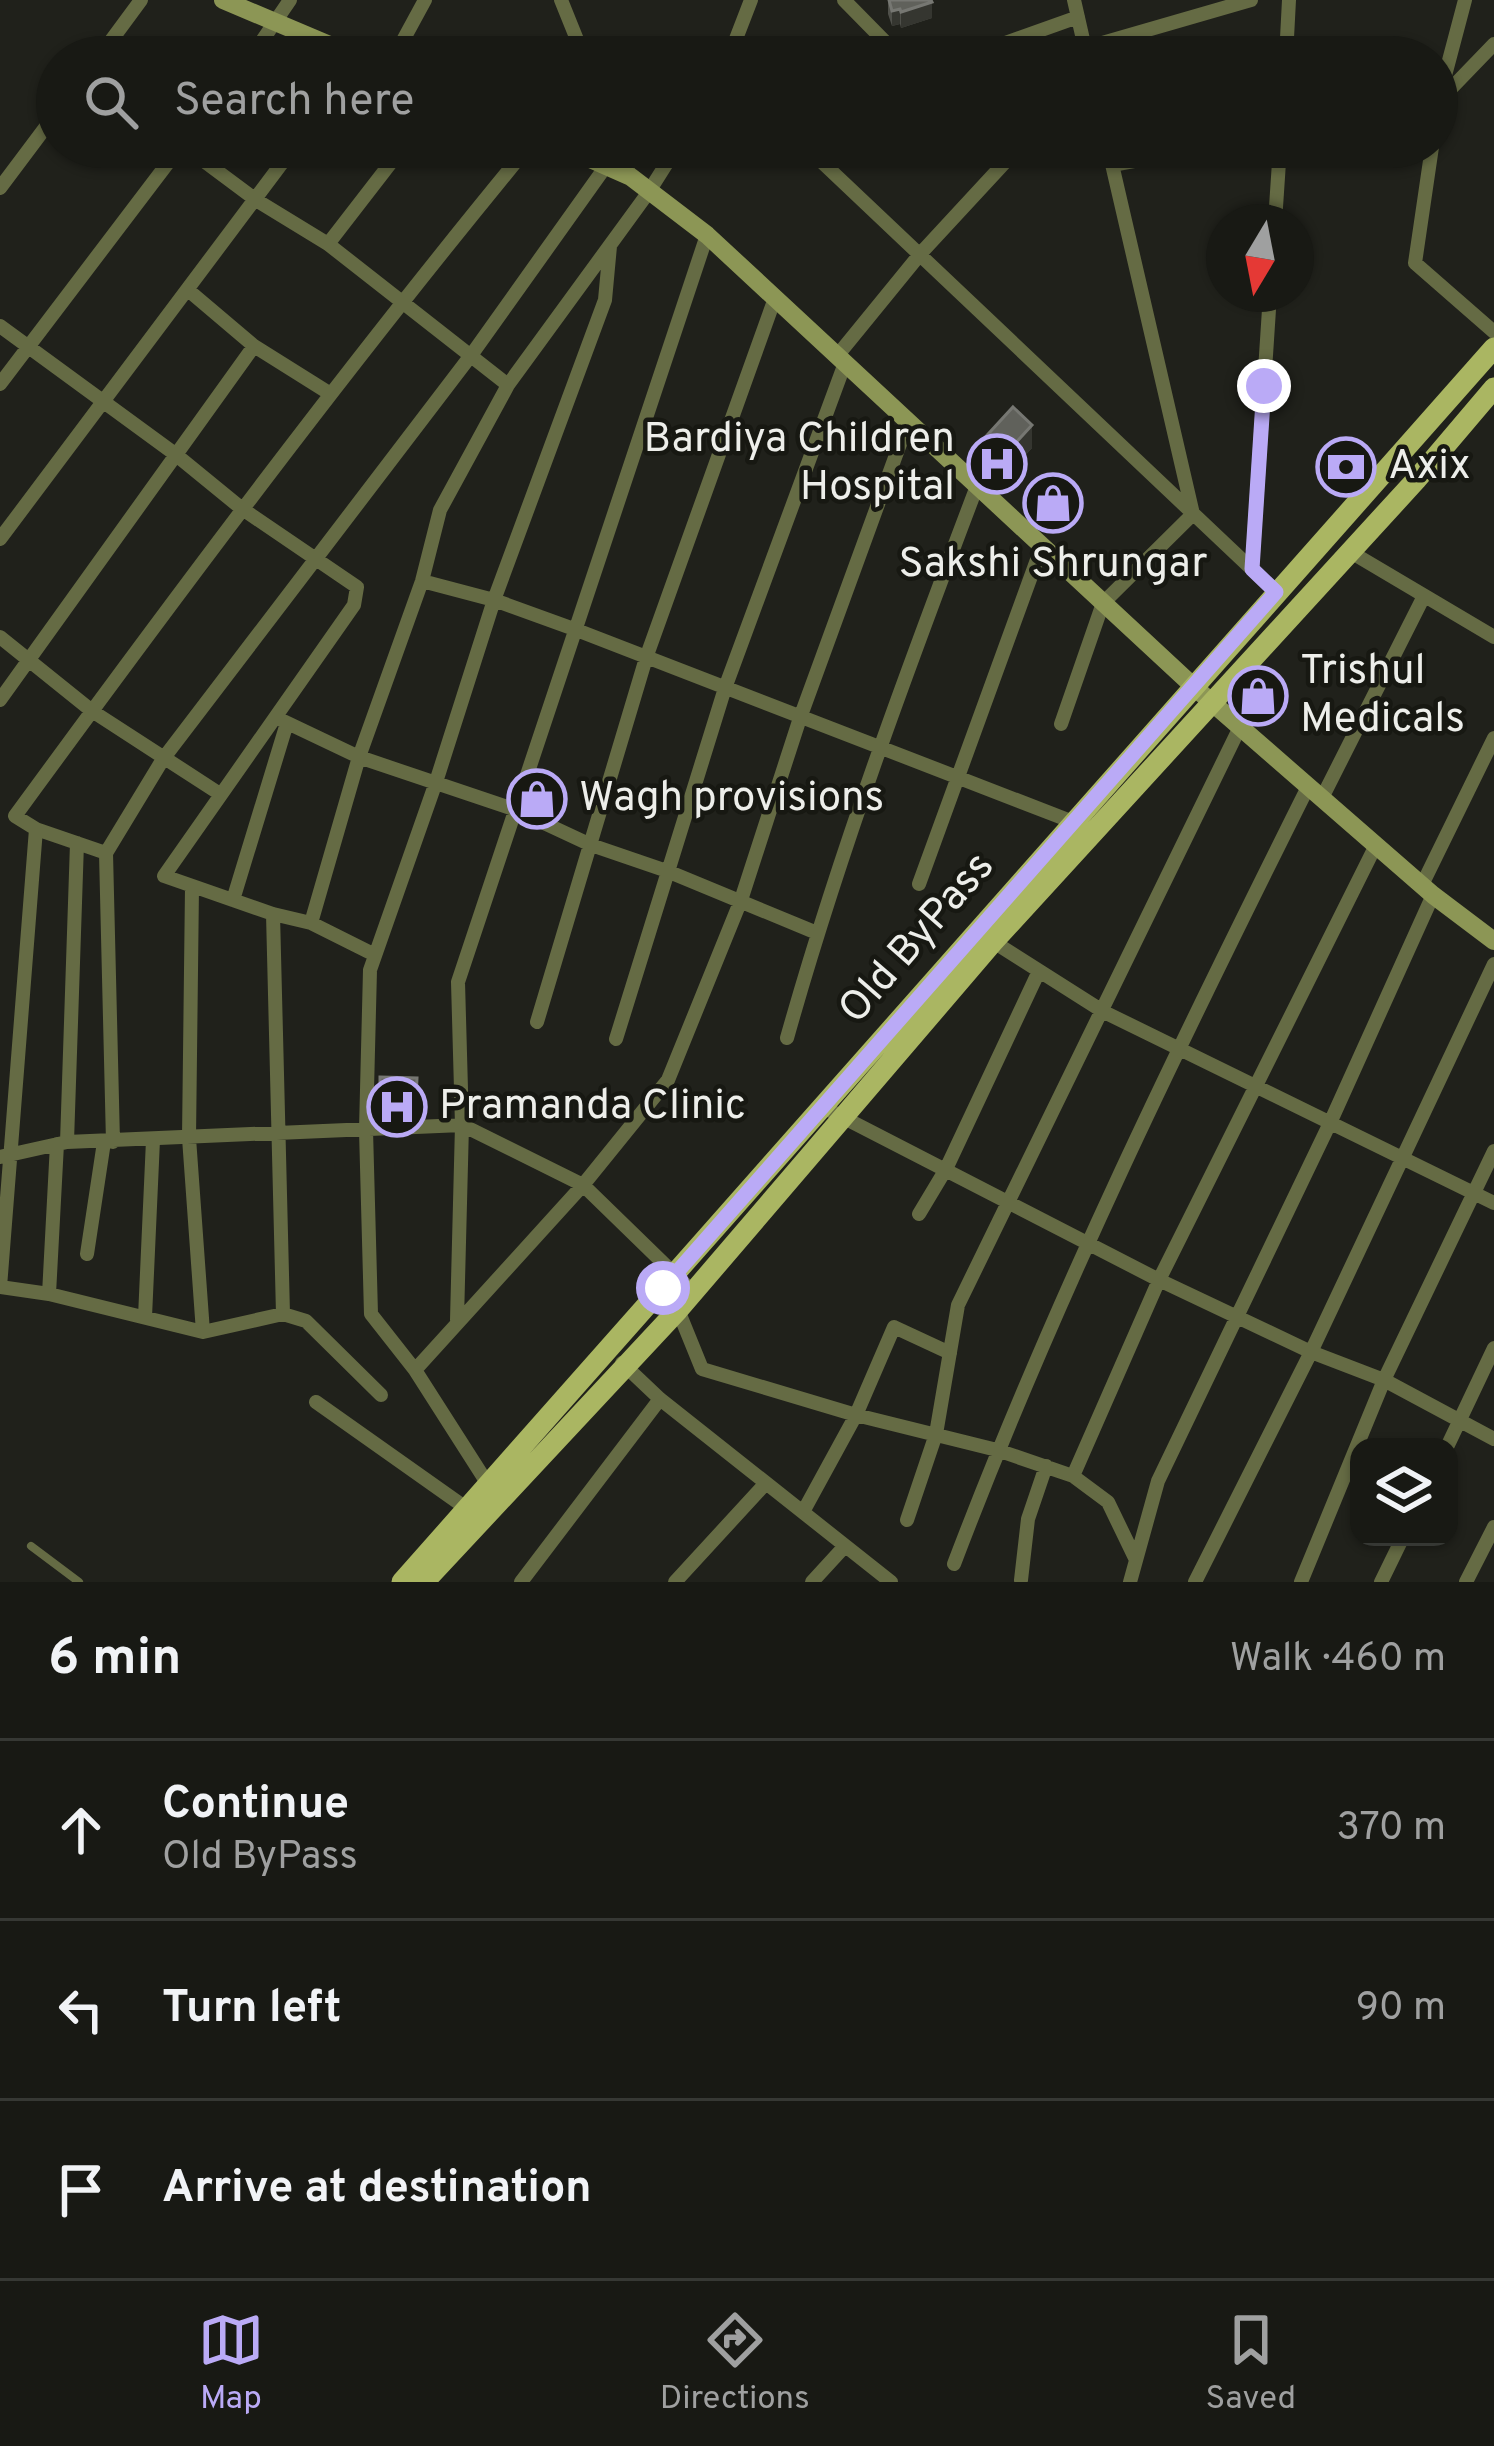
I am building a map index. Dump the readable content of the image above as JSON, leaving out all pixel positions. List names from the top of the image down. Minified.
{"streets":{"main road":["Old ByPass"]},"places":{"hospital":["Bardiya Children Hospital","Pramanda Clinic"],"bank":["Axix"],"shop":["Sakshi Shrungar","Trishul Medicals","Wagh provisions"]},"north":"bottom","page":{"search":"Search here","heading":["6 min","Walk · 460 m"],"list":[["Continue","Old ByPass","370 m"],["Turn left","90 m"],"Arrive at destination"],"nav":["Map","Directions","Saved"]}}
